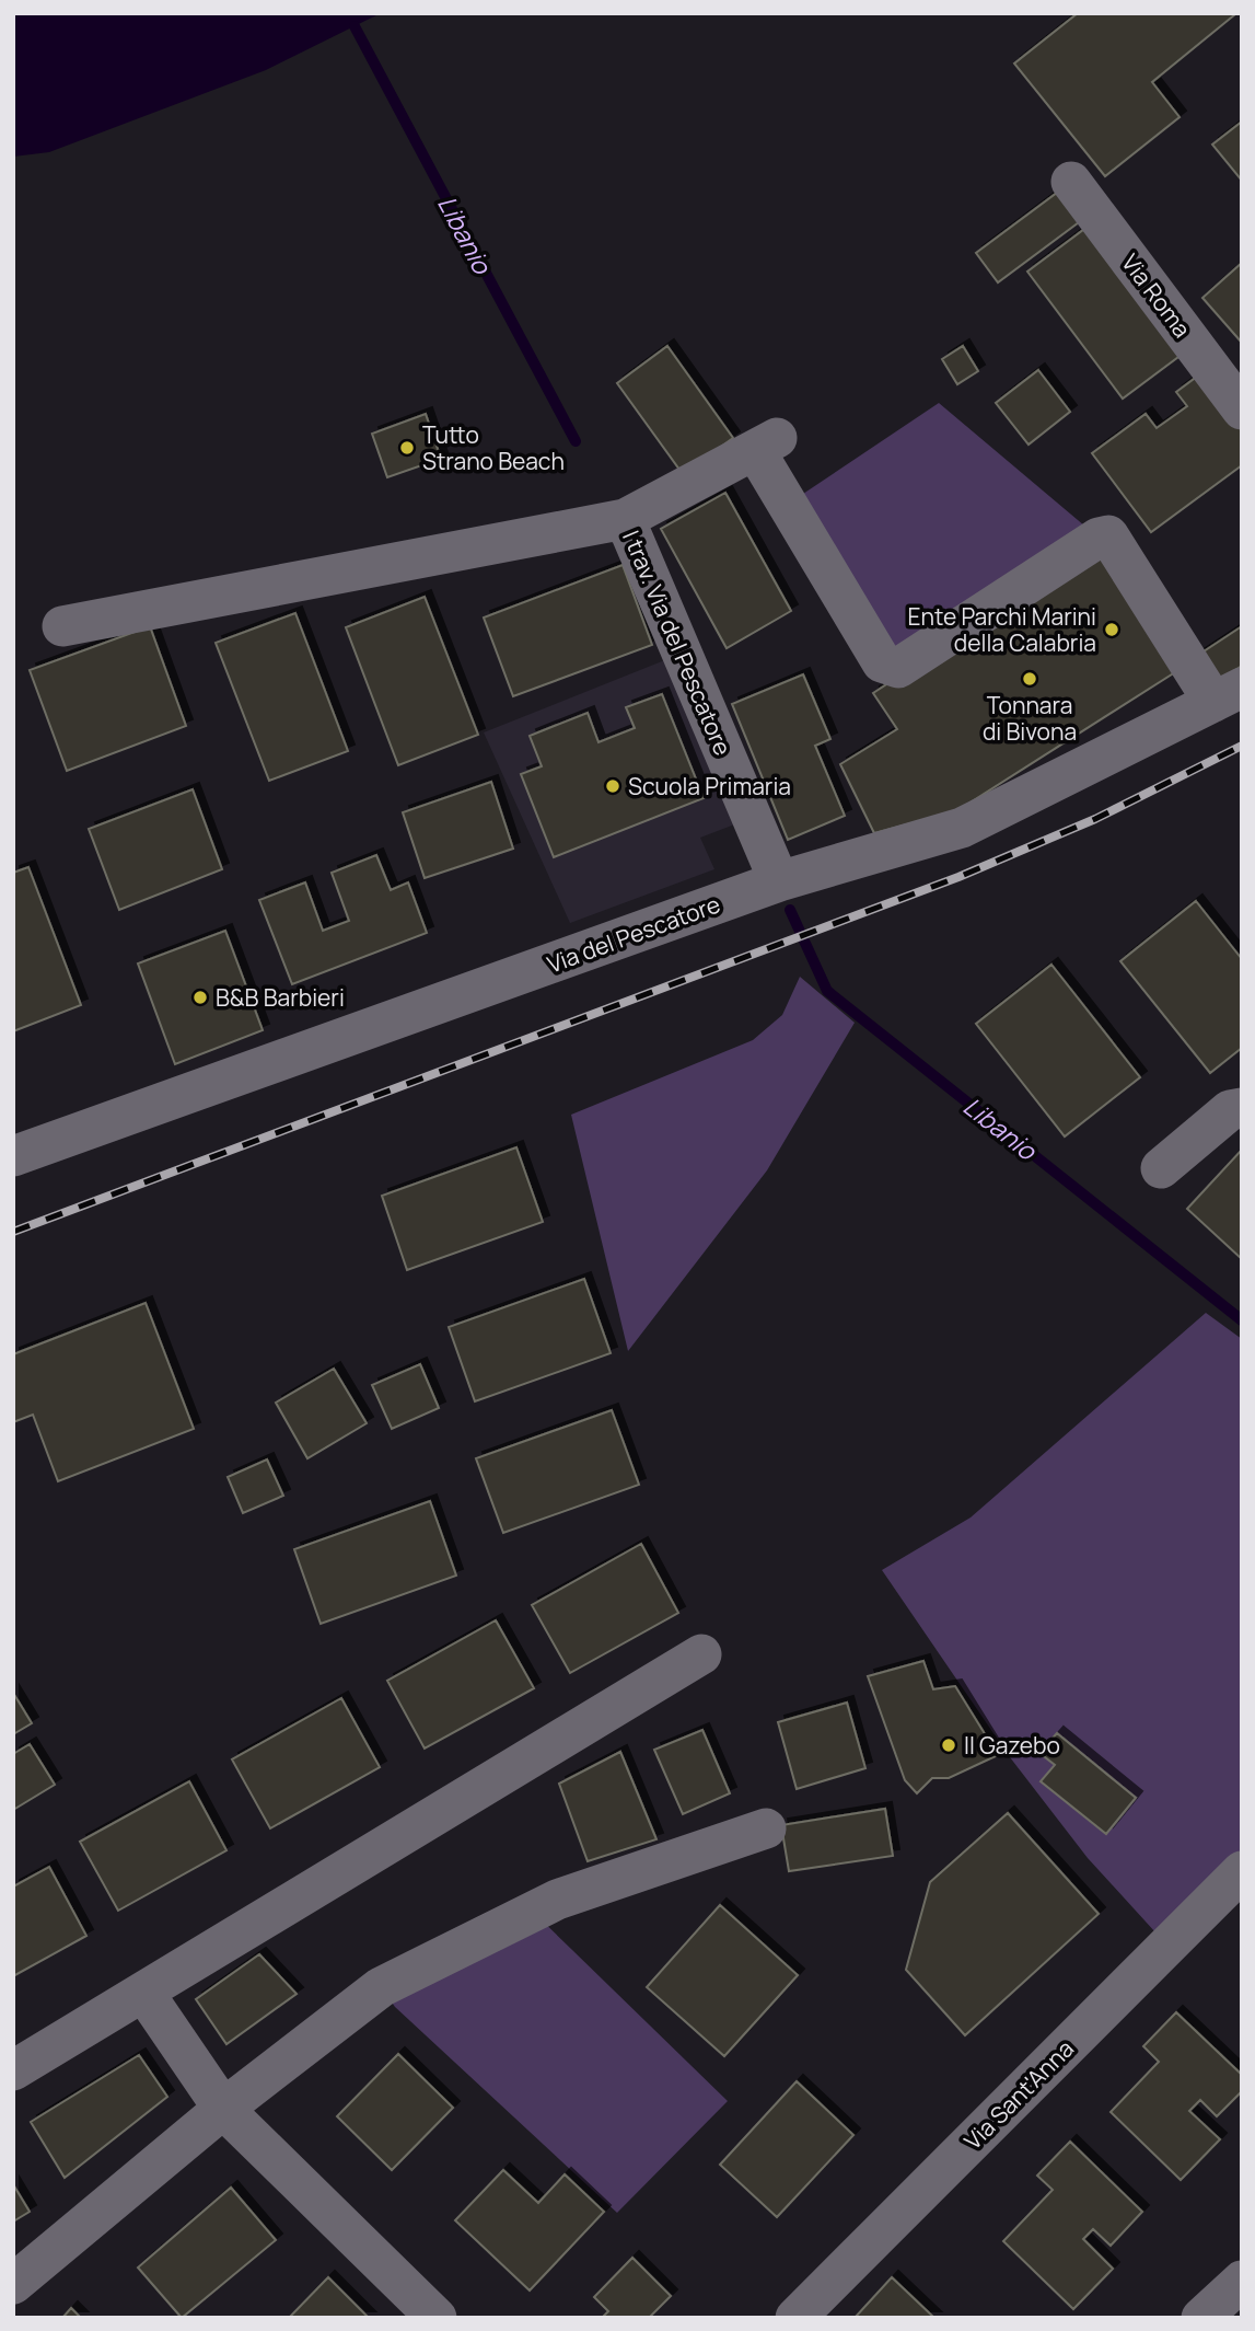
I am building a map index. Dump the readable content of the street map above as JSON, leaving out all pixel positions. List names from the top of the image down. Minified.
{"streets":{"street":["Via Roma","I trav. Via del Pescatore","Via del Pescatore","Via Sant'Anna"]},"crossings":[["I trav. Via del Pescatore","Via del Pescatore"]],"water":["Libanio"],"places":["Tutto Strano Beach","Ente Parchi Marini della Calabria","Tonnara di Bivona","Scuola Primaria","B&B Barbieri","Il Gazebo"]}
